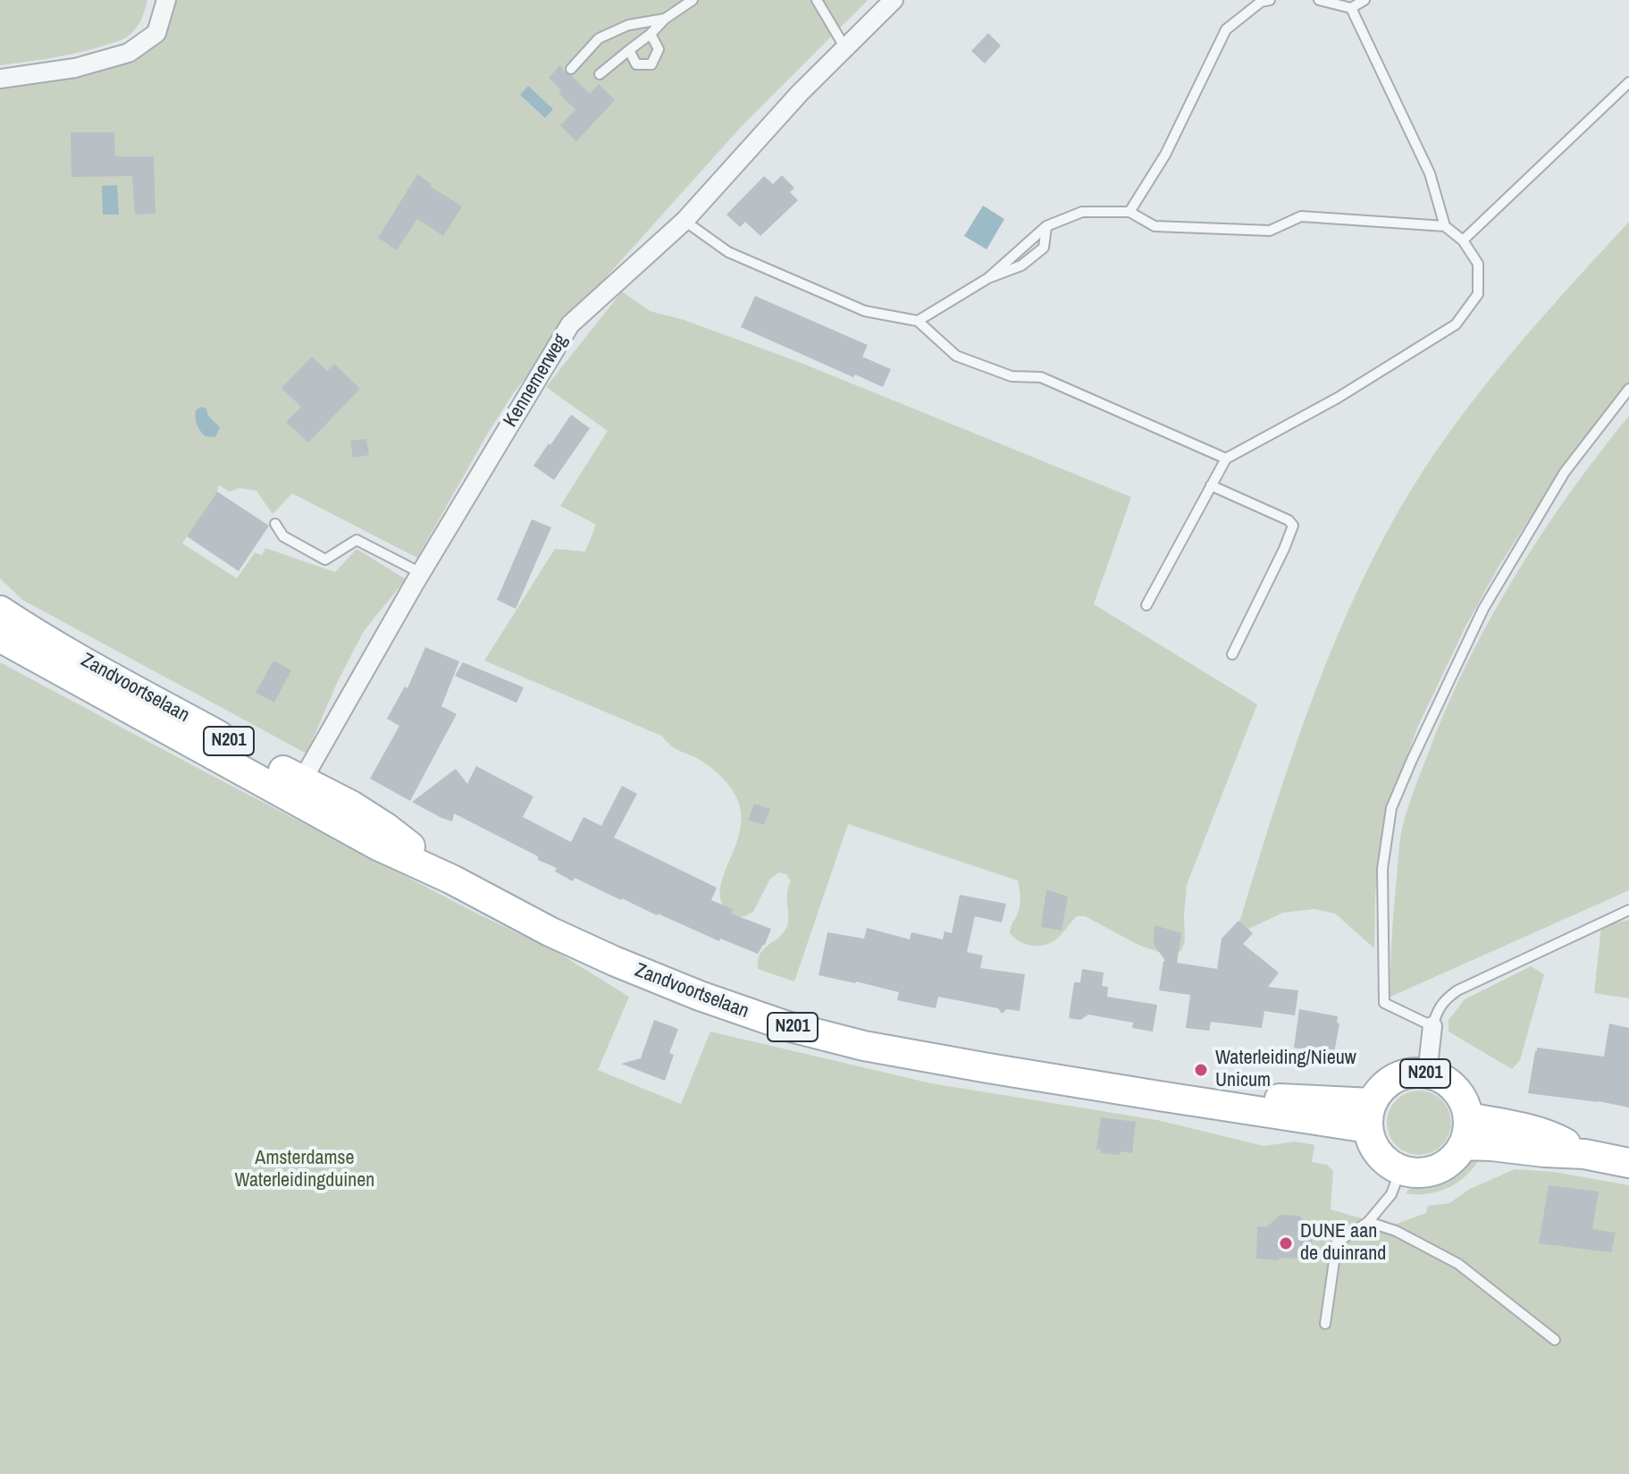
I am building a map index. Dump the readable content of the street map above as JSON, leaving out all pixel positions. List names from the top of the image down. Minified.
{"streets":{"main road":["Zandvoortselaan","N201"],"street":["Kennemerweg"]},"crossings":[["Kennemerweg","Zandvoortselaan"],["Zandvoortselaan","N201"]],"parks":["Amsterdamse Waterleidingduinen"],"places":["Waterleiding/Nieuw Unicum","DUNE aan de duinrand"]}
